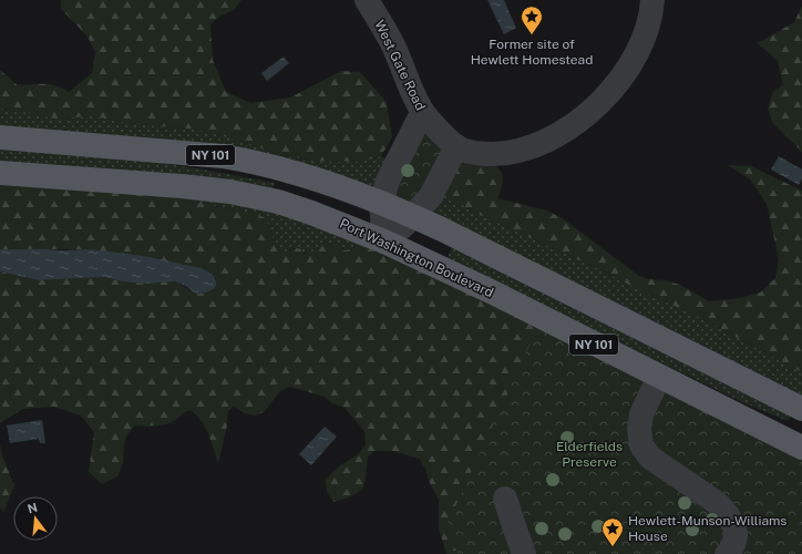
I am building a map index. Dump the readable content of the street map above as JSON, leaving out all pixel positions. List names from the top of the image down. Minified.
{"streets":{"main road":["NY 101","Port Washington Boulevard"],"street":["West Gate Road"]},"parks":["Elderfields Preserve"],"places":{"place":["Former site of Hewlett Homestead","Hewlett-Munson-Williams House"]},"north":"top"}
